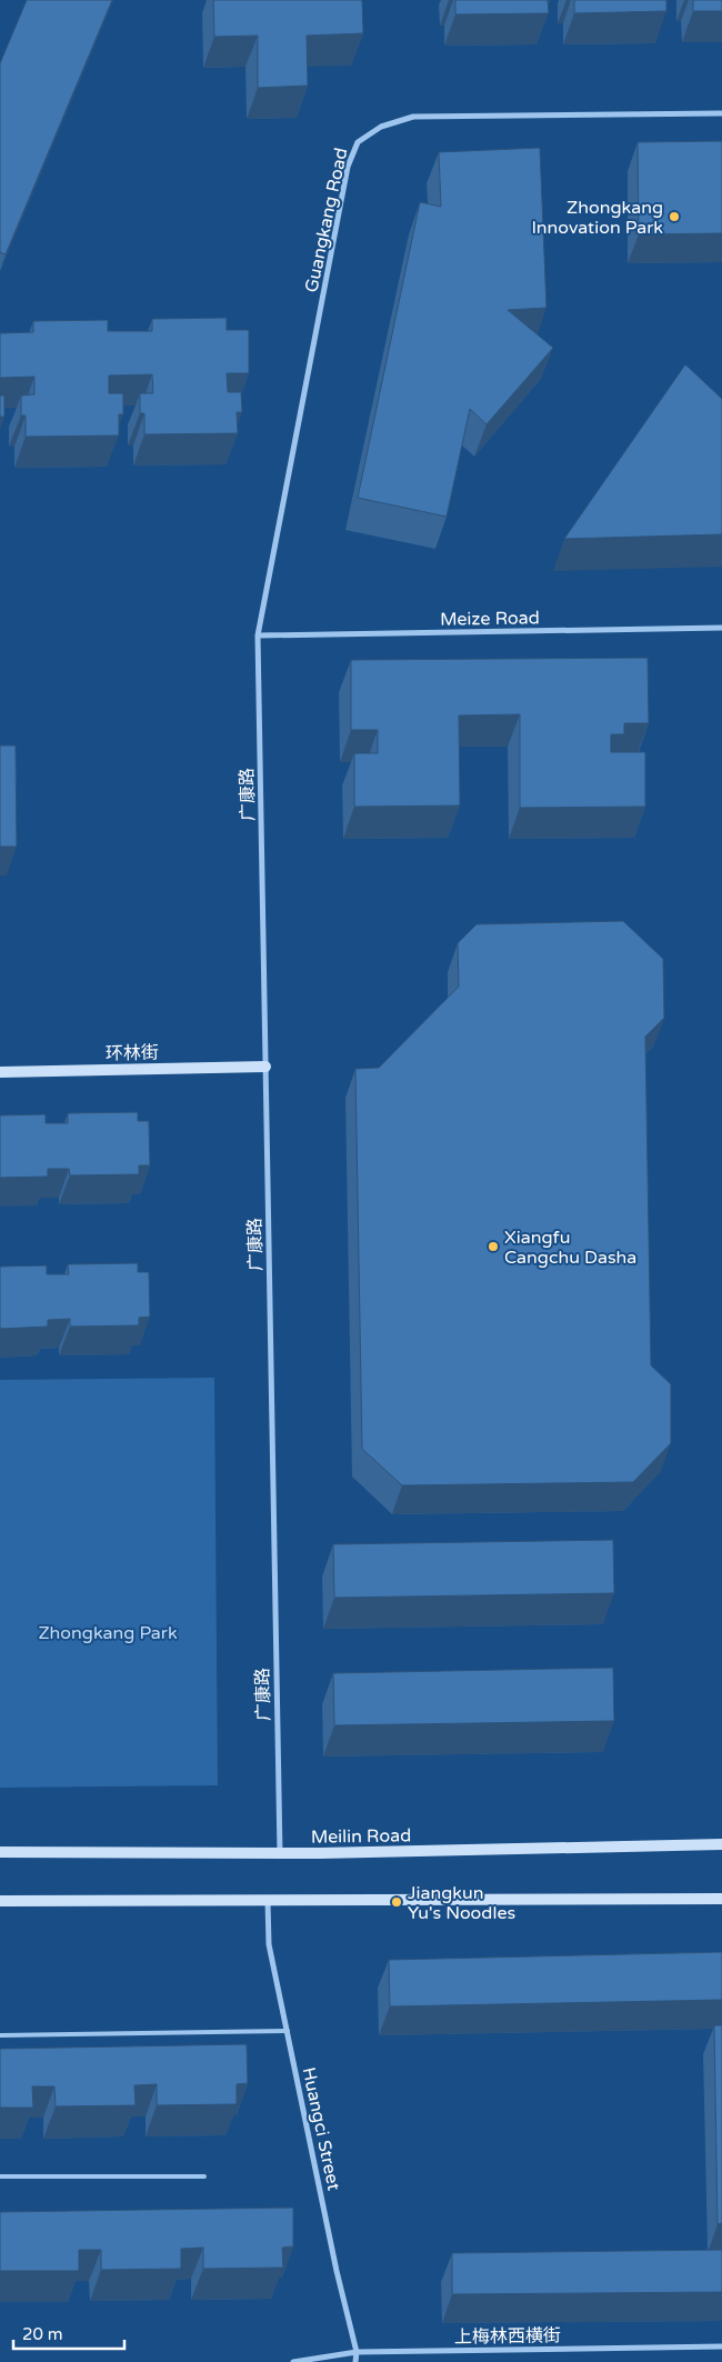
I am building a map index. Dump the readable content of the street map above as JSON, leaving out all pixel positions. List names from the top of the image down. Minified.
{"streets":{"main road":["环林街","Meilin Road"],"street":["Guangkang Road","Meize Road","广康路","Huangci Street","上梅林西横街"]},"crossings":[["Guangkang Road","Meize Road"],["Guangkang Road","广康路"],["Meize Road","广康路"],["广康路","环林街"],["广康路","Meilin Road"],["Huangci Street","上梅林西横街"]],"parks":["Zhongkang Park"],"places":["Zhongkang Innovation Park","Xiangfu Cangchu Dasha","Jiangkun Yu's Noodles"],"scale_bar":"20 m"}
